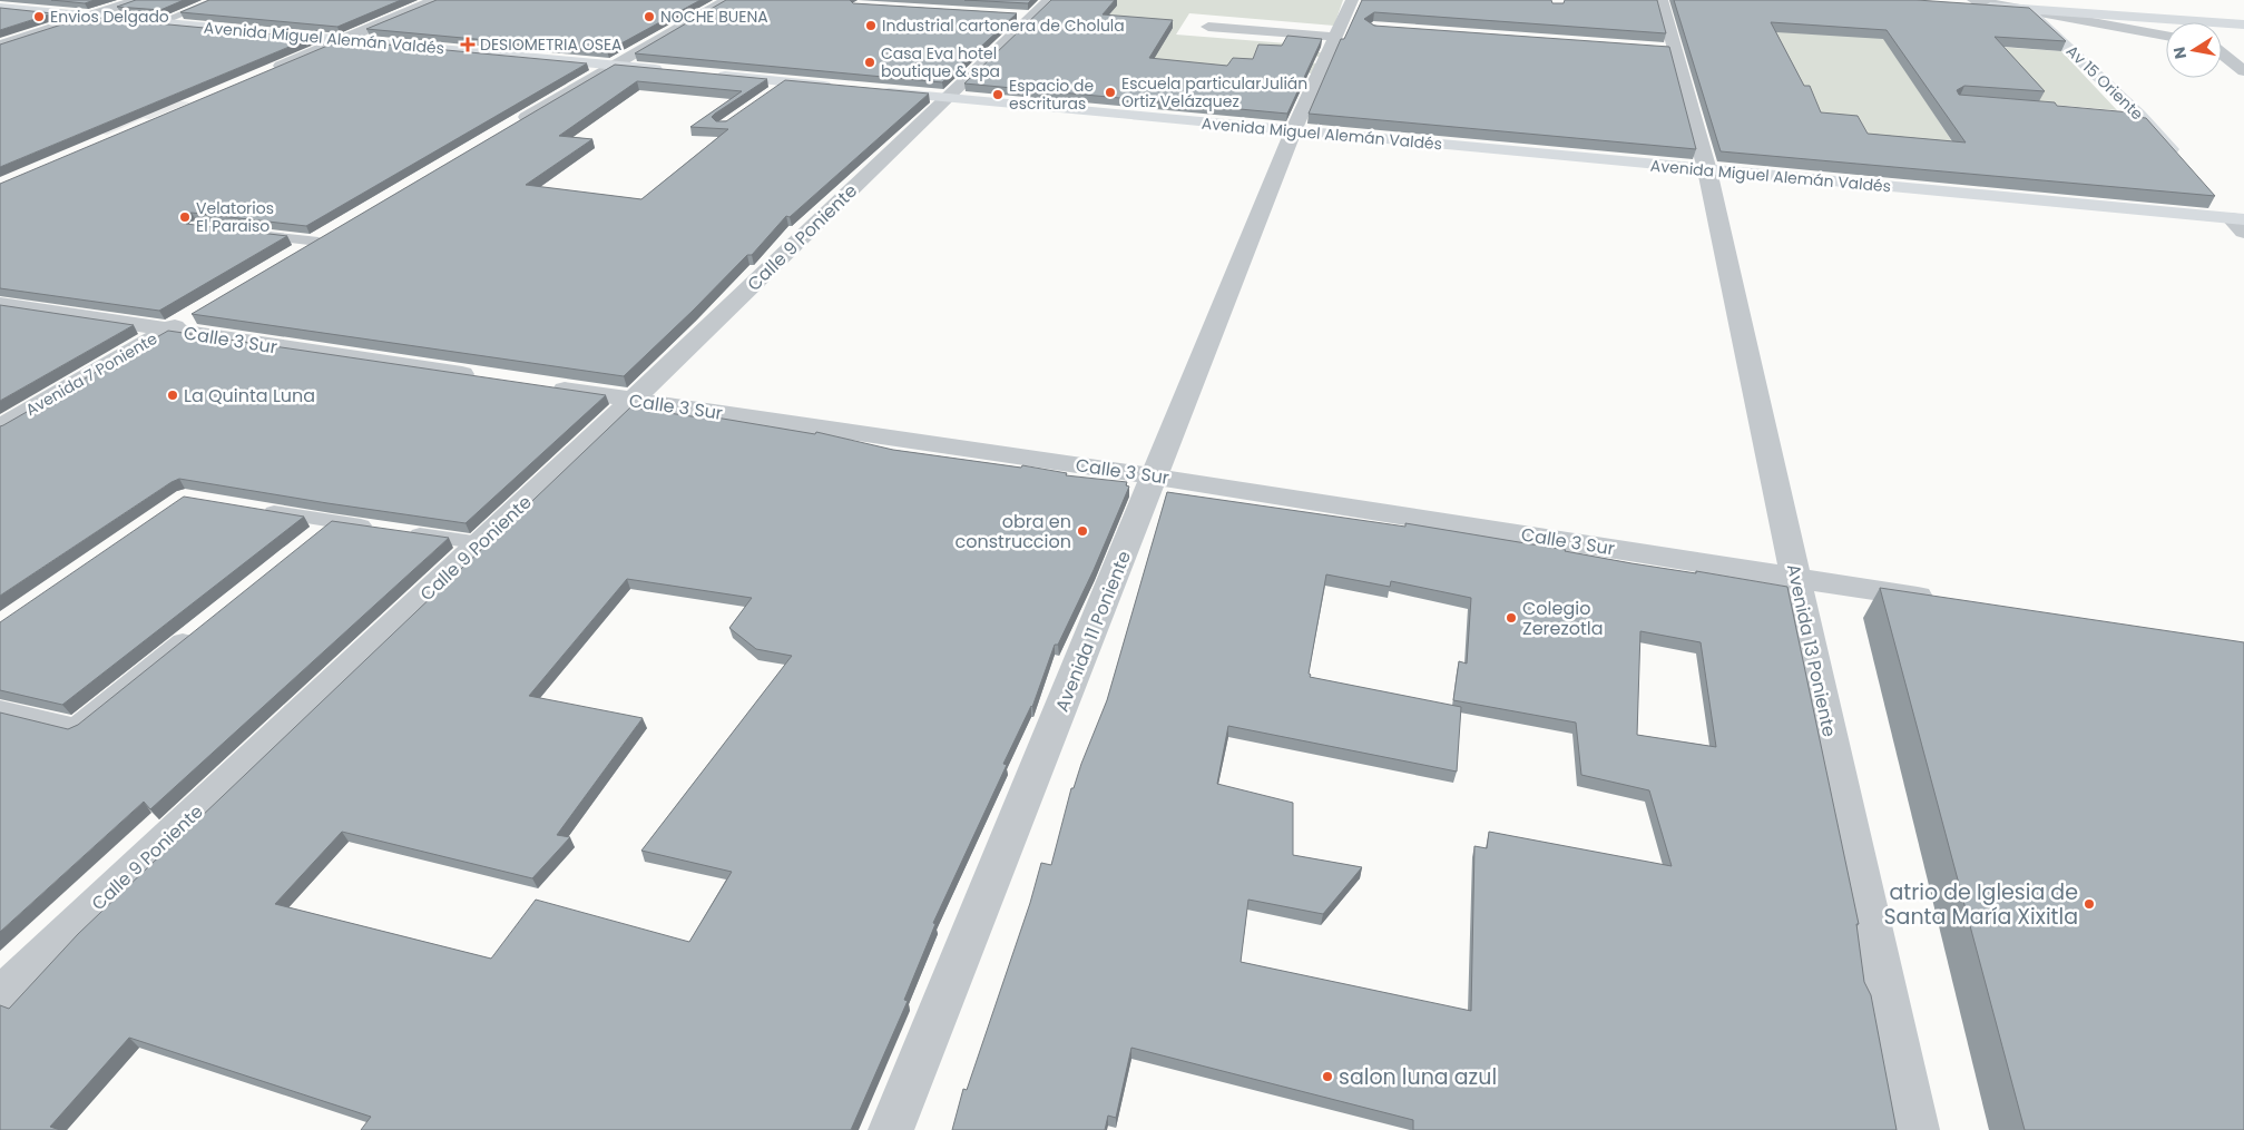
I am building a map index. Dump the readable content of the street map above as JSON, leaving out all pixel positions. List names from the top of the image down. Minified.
{"streets":{"main road":["Avenida Miguel Alemán Valdés","Av 15 Oriente"],"street":["Calle 9 Poniente","Calle 3 Sur","Avenida 7 Poniente","Avenida 11 Poniente","Avenida 13 Poniente"]},"crossings":[["Avenida Miguel Alemán Valdés","Calle 9 Poniente"],["Avenida Miguel Alemán Valdés","Avenida 11 Poniente"],["Avenida Miguel Alemán Valdés","Avenida 13 Poniente"],["Calle 9 Poniente","Calle 3 Sur"],["Calle 3 Sur","Avenida 7 Poniente"],["Calle 3 Sur","Avenida 11 Poniente"],["Calle 3 Sur","Avenida 13 Poniente"]],"places":{"other":["Envios Delgado","NOCHE BUENA","Industrial cartonera de Cholula","Casa Eva hotel boutique & spa","Escuela particularJulián Ortiz Velázquez","Espacio de escrituras","Velatorios El Paraiso","La Quinta Luna","obra en construccion","Colegio Zerezotla","atrio de Iglesia de Santa María Xixitla","salon luna azul"],"health":["DESIOMETRIA OSEA"]},"north":"left"}
